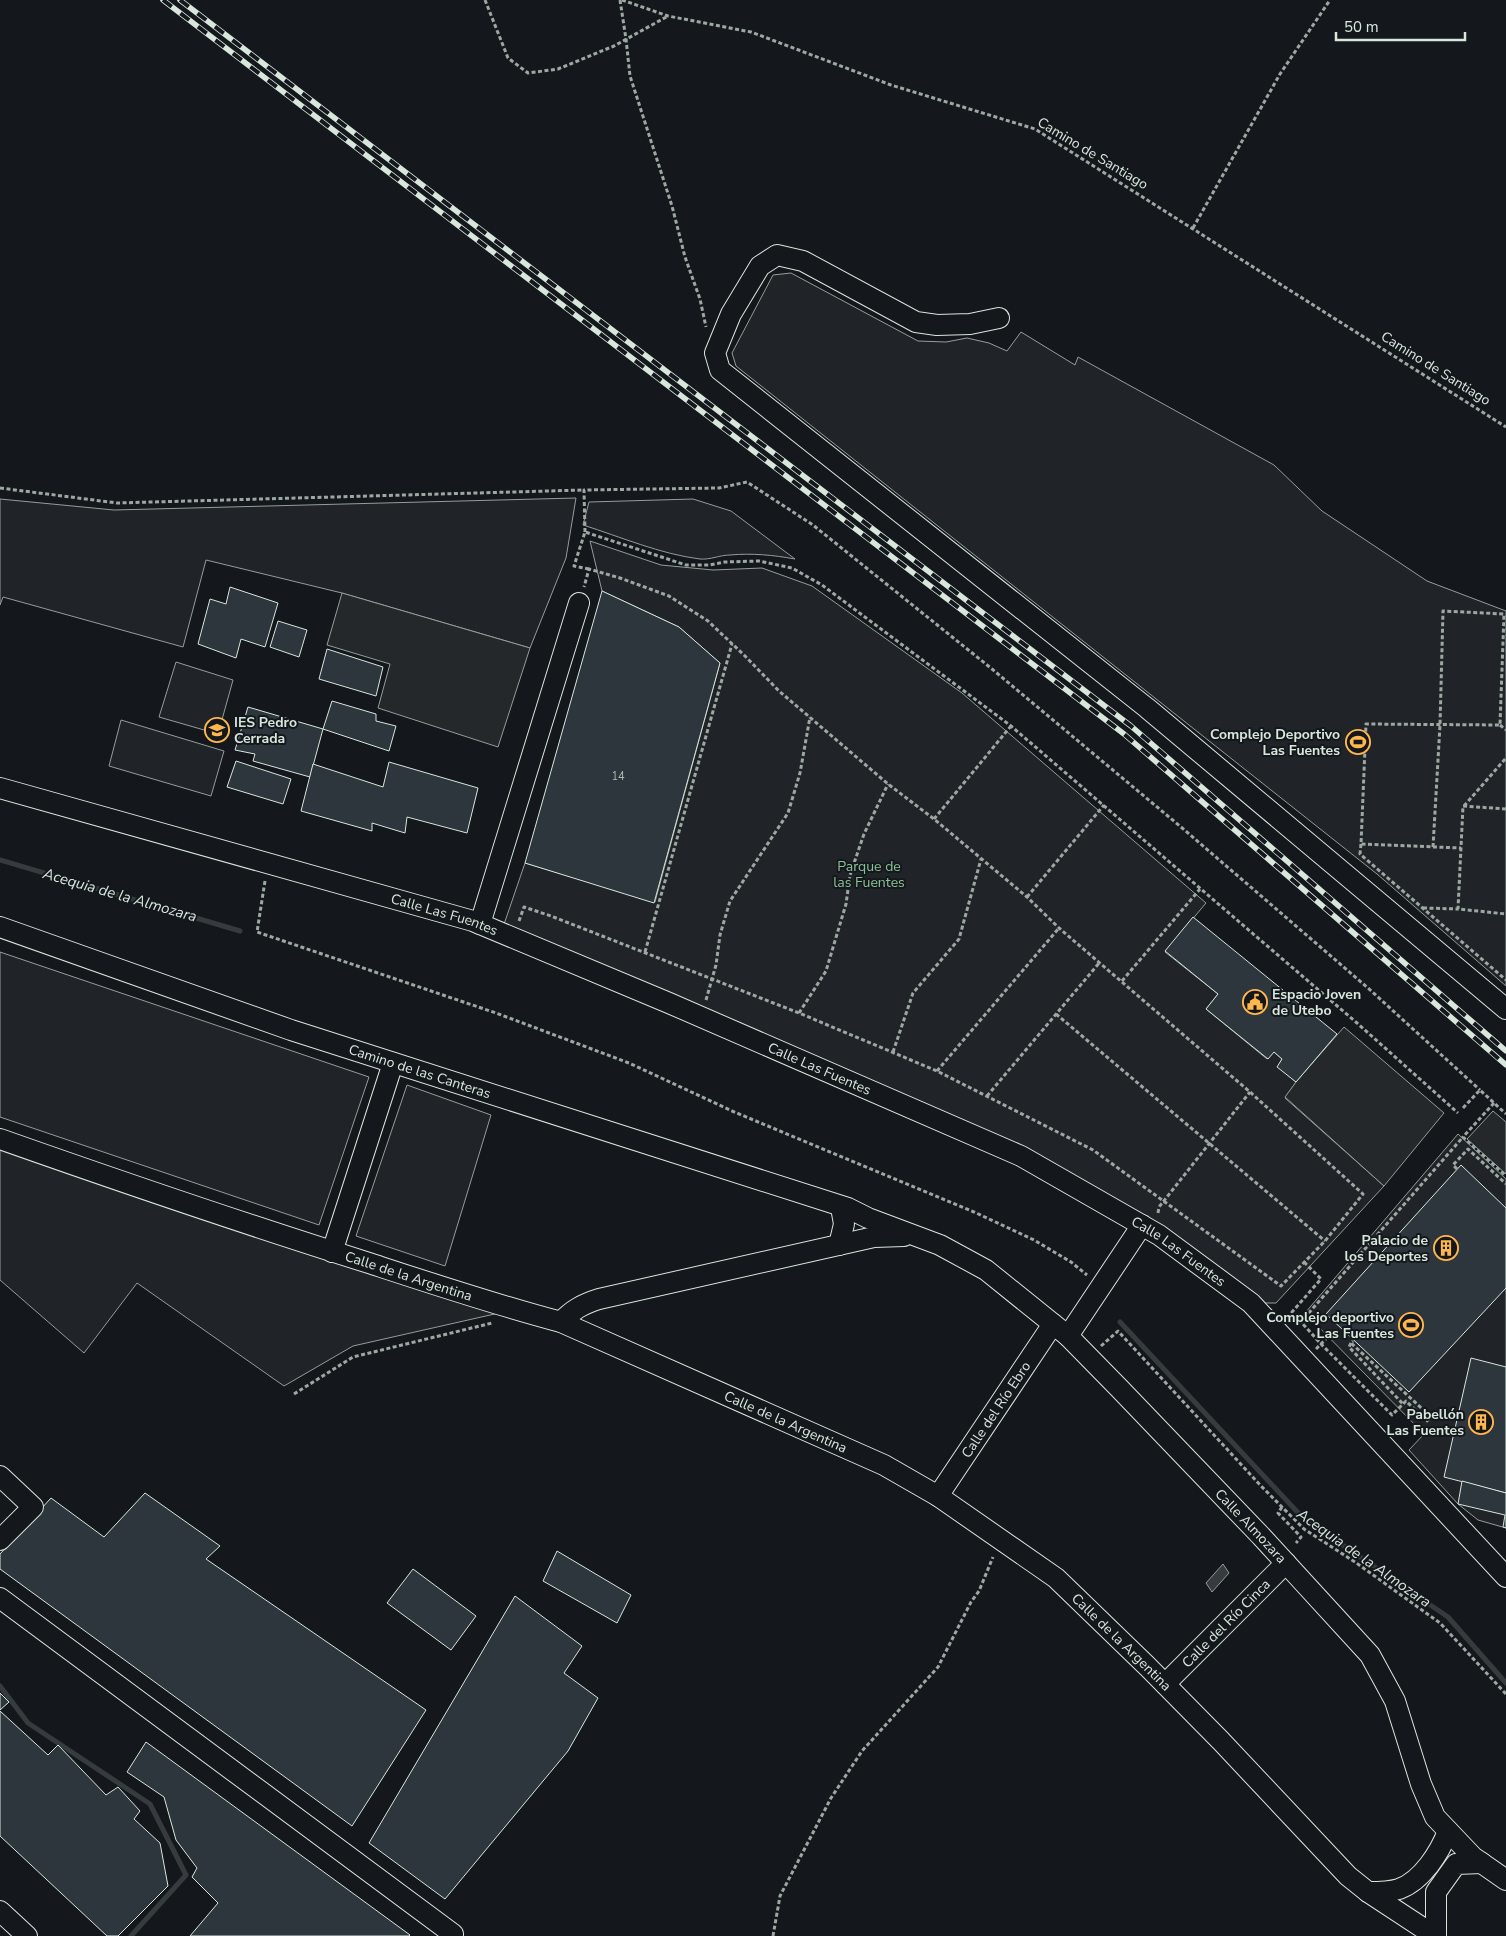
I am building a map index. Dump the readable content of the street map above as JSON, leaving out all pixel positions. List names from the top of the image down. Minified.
{"streets":{"street":["Calle Las Fuentes","Camino de las Canteras","Calle de la Argentina","Calle del Río Ebro","Calle Almozara","Calle del Río Cinca"],"path":["Camino de Santiago"]},"crossings":[["Calle Las Fuentes","Calle del Río Ebro"],["Camino de las Canteras","Calle Almozara"],["Calle de la Argentina","Calle del Río Ebro"],["Calle de la Argentina","Calle del Río Cinca"],["Calle del Río Ebro","Calle Almozara"],["Calle Almozara","Calle del Río Cinca"]],"water":["Acequia de la Almozara"],"parks":["Parque de las Fuentes"],"places":{"school or university":["IES Pedro Cerrada"],"sports":["Complejo Deportivo Las Fuentes","Complejo deportivo Las Fuentes"],"public building":["Espacio Joven de Utebo"],"building":["Palacio de los Deportes","Pabellón Las Fuentes"]},"house_numbers":["14"],"scale_bar":"50 m"}
